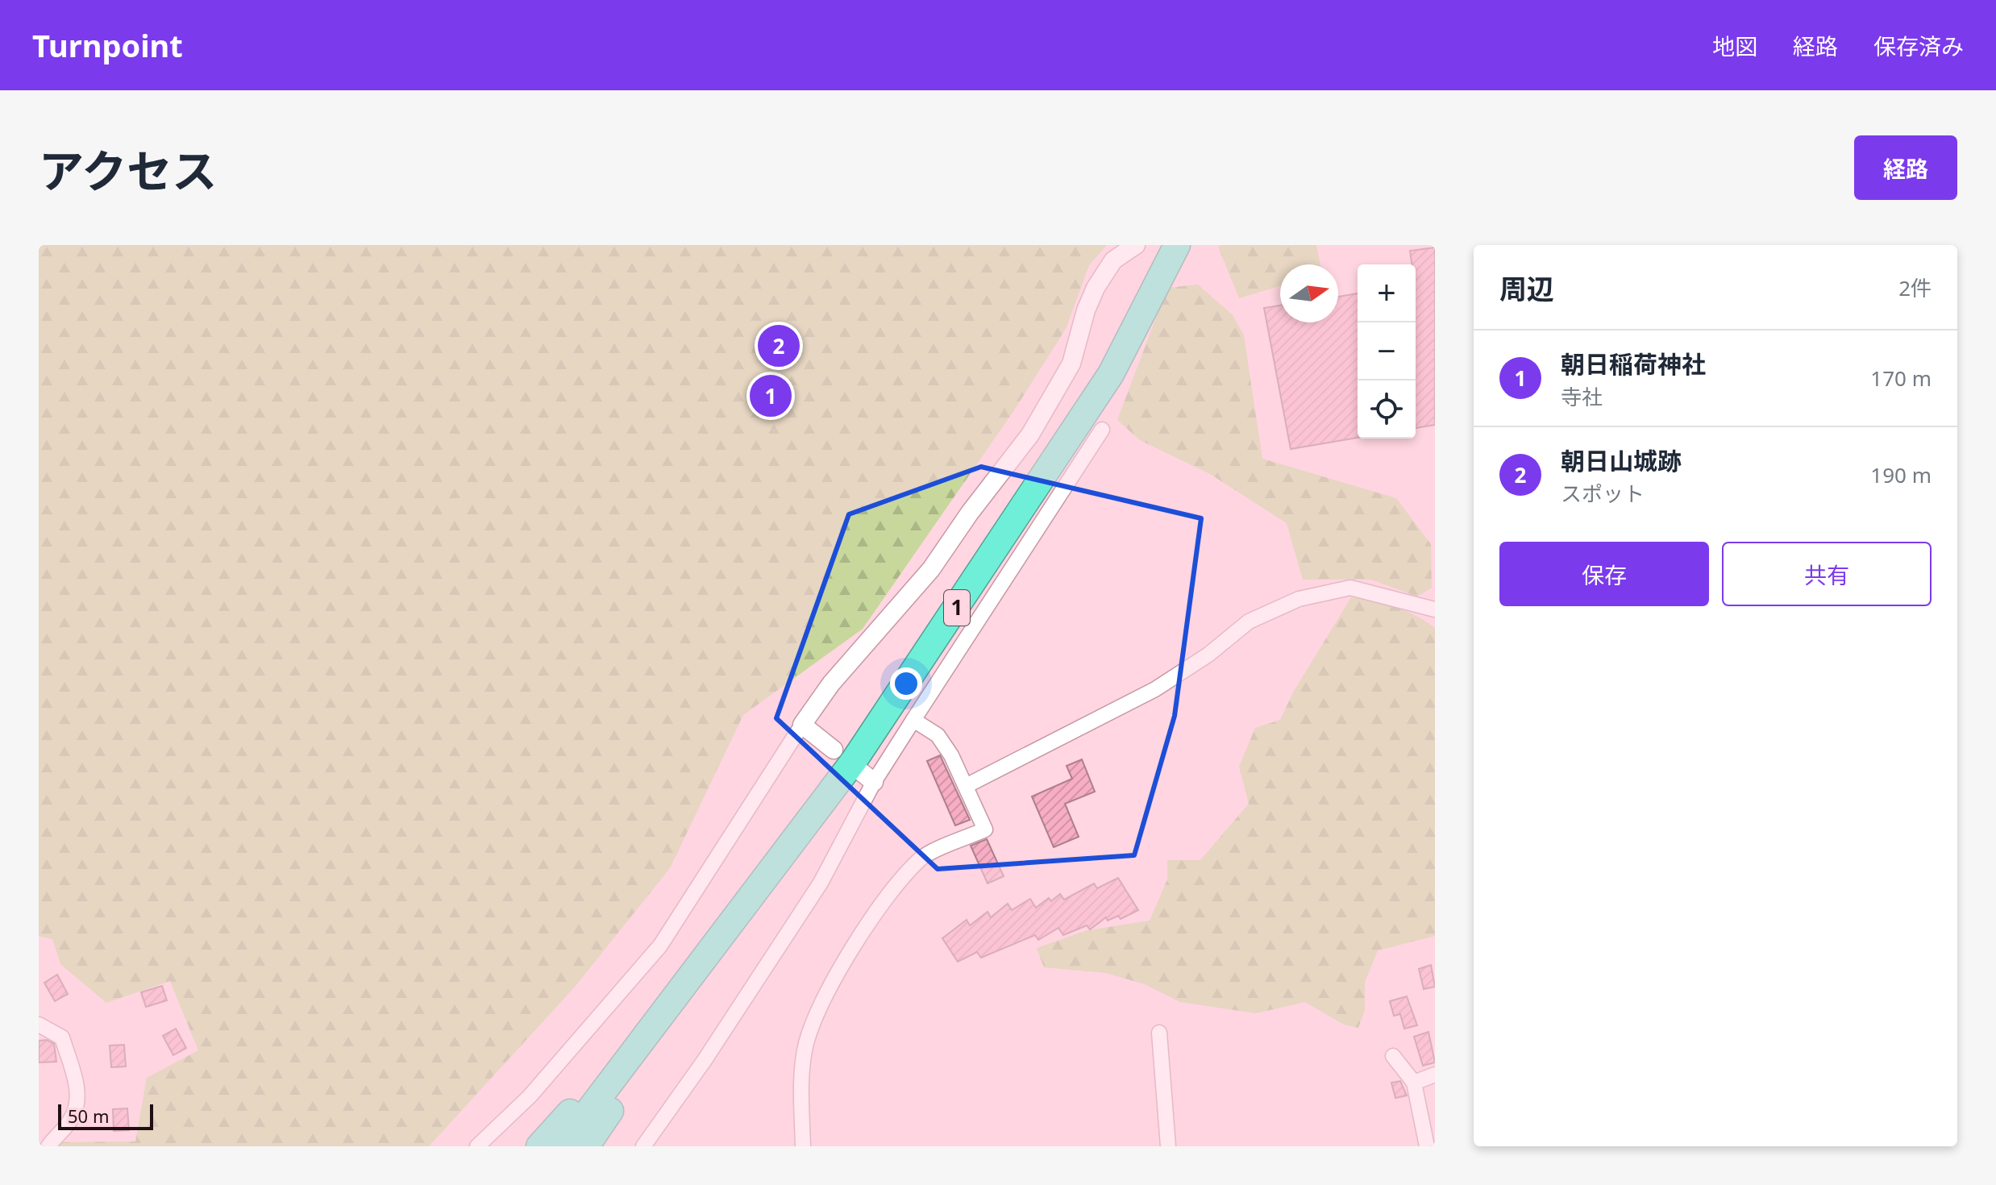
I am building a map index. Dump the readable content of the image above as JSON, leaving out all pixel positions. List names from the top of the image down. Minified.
{"streets":{"highway":["1"]},"scale_bar":"50 m","north":"right","page":{"header":"Turnpoint","nav":["地図","経路","保存済み"],"title":"アクセス","buttons":["経路",["保存","共有"]],"heading":["周辺","2件"],"map_buttons":["+","−"],"pins":["2","1"],"list":[{"mark":"1","name":"朝日稲荷神社","note":"寺社","value":"170 m"},{"mark":"2","name":"朝日山城跡","note":"スポット","value":"190 m"}],"scale":"50 m"}}
